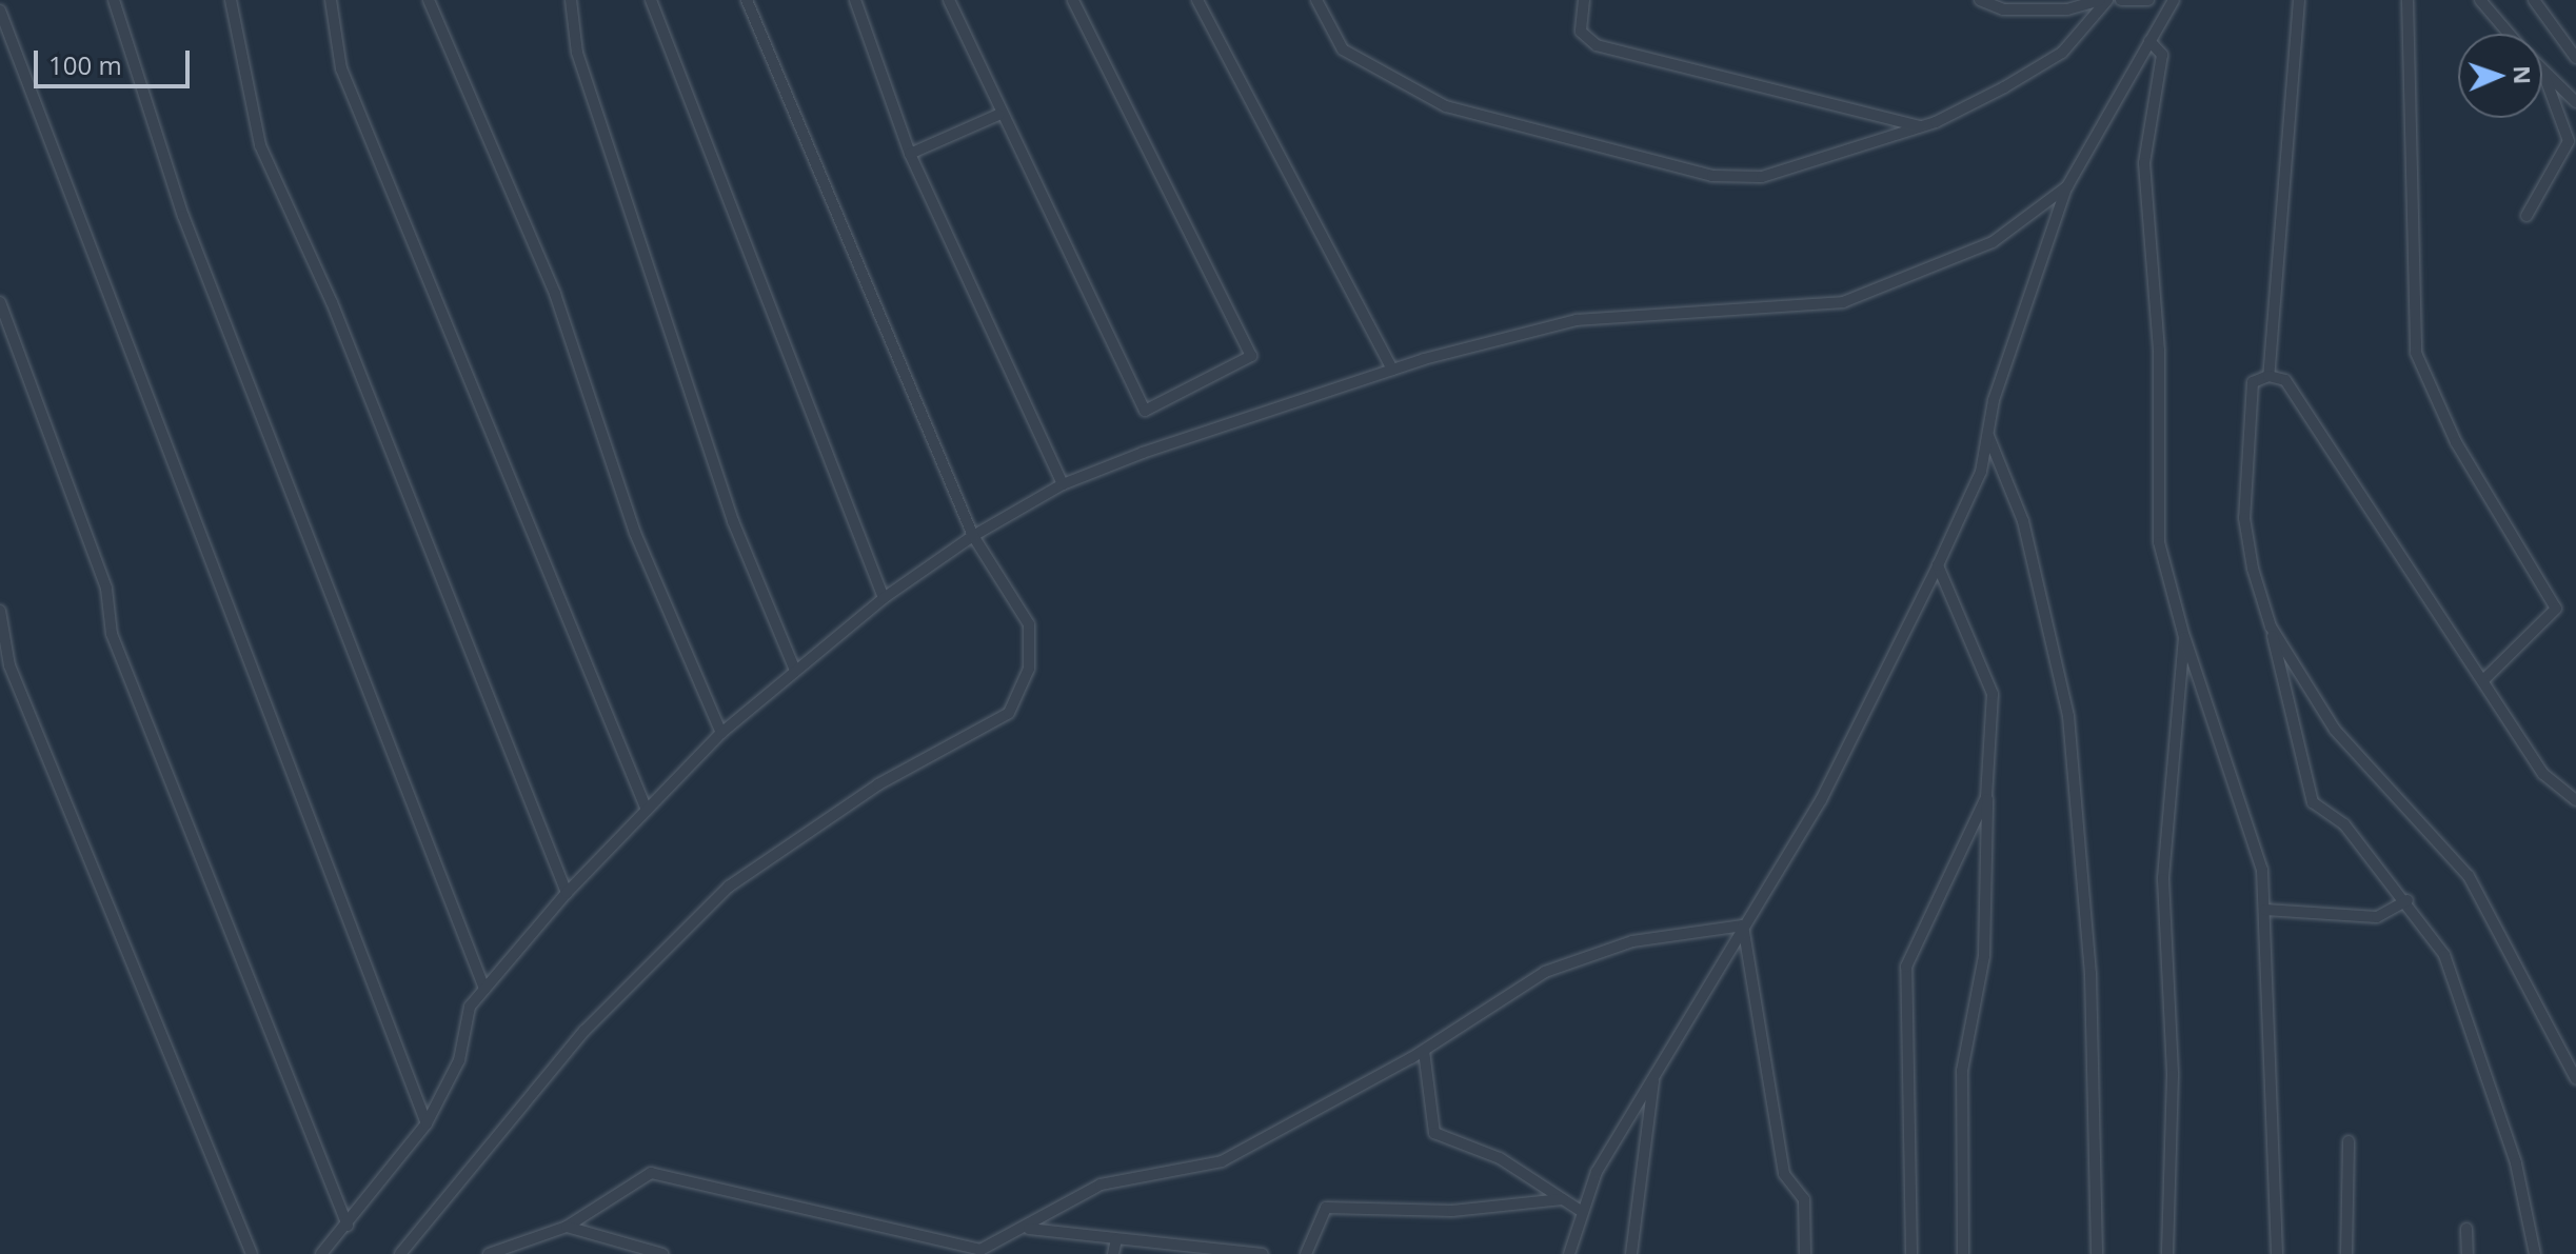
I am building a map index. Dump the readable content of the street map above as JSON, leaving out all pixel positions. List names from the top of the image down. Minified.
{"scale_bar":"100 m","north":"right"}
